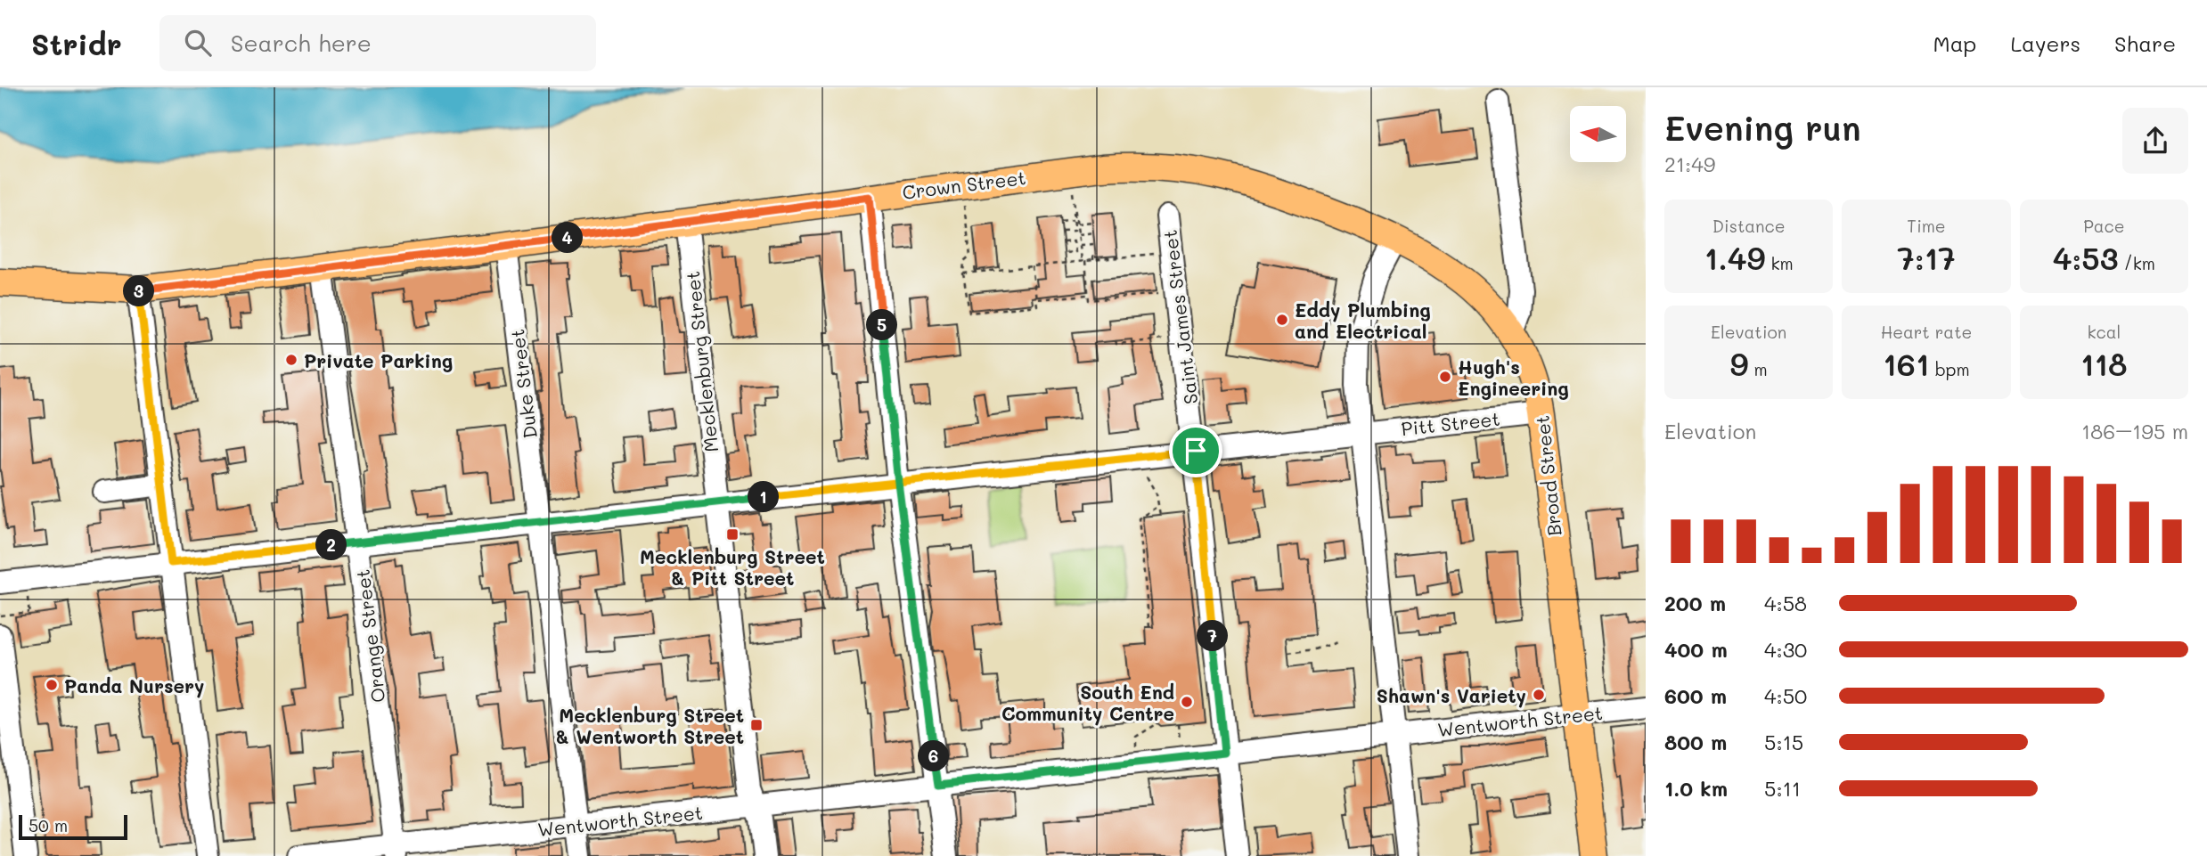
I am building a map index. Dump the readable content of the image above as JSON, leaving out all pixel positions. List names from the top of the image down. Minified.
{"streets":{"main road":["Crown Street","Broad Street"],"street":["Saint James Street","Mecklenburg Street","Duke Street","Pitt Street","Orange Street","Wentworth Street"]},"crossings":[["Crown Street","Mecklenburg Street"],["Crown Street","Duke Street"],["Crown Street","Broad Street"],["Crown Street","Orange Street"],["Saint James Street","Pitt Street"],["Saint James Street","Wentworth Street"],["Mecklenburg Street","Pitt Street"],["Mecklenburg Street","Wentworth Street"],["Duke Street","Pitt Street"],["Duke Street","Wentworth Street"],["Pitt Street","Broad Street"],["Pitt Street","Orange Street"],["Broad Street","Wentworth Street"],["Orange Street","Wentworth Street"]],"places":{"other":["Eddy Plumbing and Electrical","Private Parking","Hugh's Engineering","Panda Nursery","Shawn's Variety","South End Community Centre"],"transit":["Mecklenburg Street & Pitt Street","Mecklenburg Street & Wentworth Street"]},"scale_bar":"50 m","north":"left","page":{"header":"Stridr","search":"Search here","nav":["Map","Layers","Share"],"heading":["Evening run","21:49"],"stats":[["Distance","1.49 km"],["Time","7:17"],["Pace","4:53 /km"],["Elevation","9 m"],["Heart rate","161 bpm"],["kcal","118"]],"pins":["4","3","5","1","2","7","6"],"chart":["Elevation","186–195 m"],"list":[{"name":"200 m","note":"4:58"},{"name":"400 m","note":"4:30"},{"name":"600 m","note":"4:50"},{"name":"800 m","note":"5:15"},{"name":"1.0 km","note":"5:11"}],"scale":"50 m"}}
